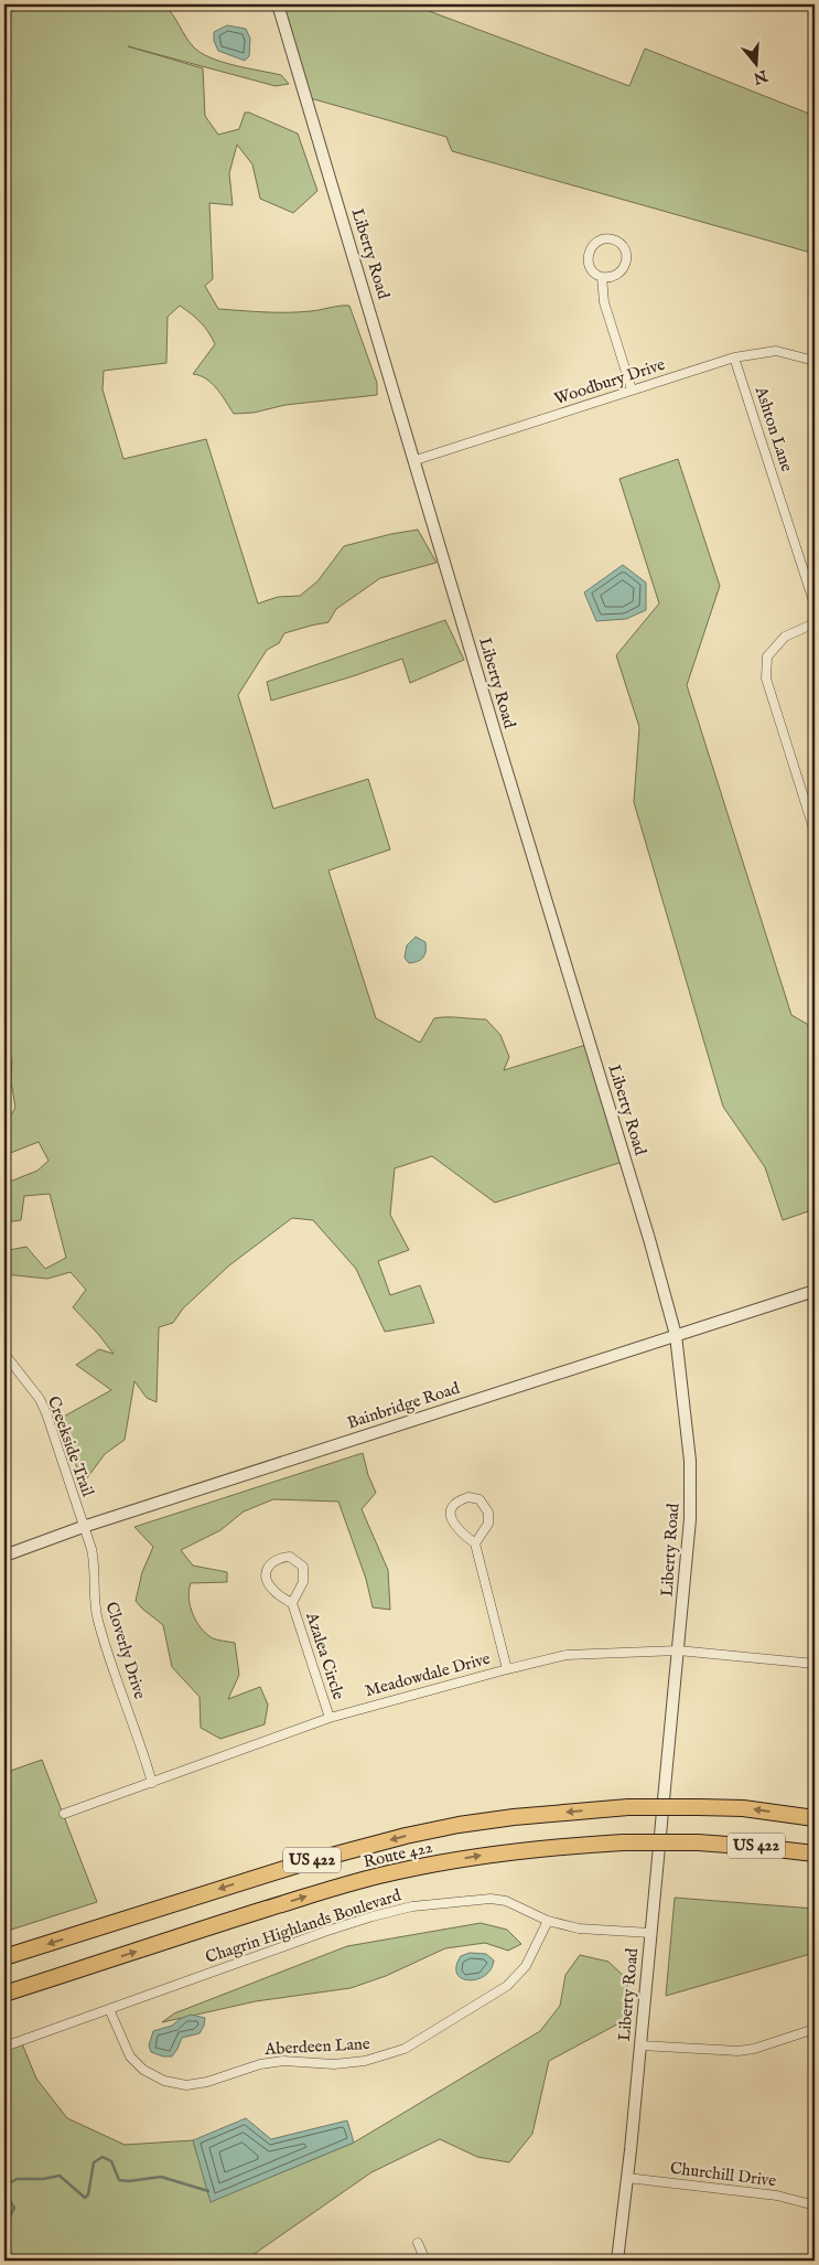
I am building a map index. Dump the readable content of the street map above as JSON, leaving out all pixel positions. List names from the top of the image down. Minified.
{"streets":{"highway":["US 422","Route 422"],"street":["Liberty Road","Woodbury Drive","Ashton Lane","Bainbridge Road","Creekside Trail","Cloverly Drive","Azalea Circle","Meadowdale Drive","Chagrin Highlands Boulevard","Aberdeen Lane","Churchill Drive"]},"crossings":[["Liberty Road","Woodbury Drive"],["Liberty Road","Bainbridge Road"],["Liberty Road","Meadowdale Drive"],["Liberty Road","Chagrin Highlands Boulevard"],["Liberty Road","Churchill Drive"],["Woodbury Drive","Ashton Lane"],["Bainbridge Road","Creekside Trail"],["Bainbridge Road","Cloverly Drive"],["Creekside Trail","Cloverly Drive"],["Cloverly Drive","Meadowdale Drive"],["Azalea Circle","Meadowdale Drive"],["Chagrin Highlands Boulevard","Aberdeen Lane"]],"north":"bottom"}
